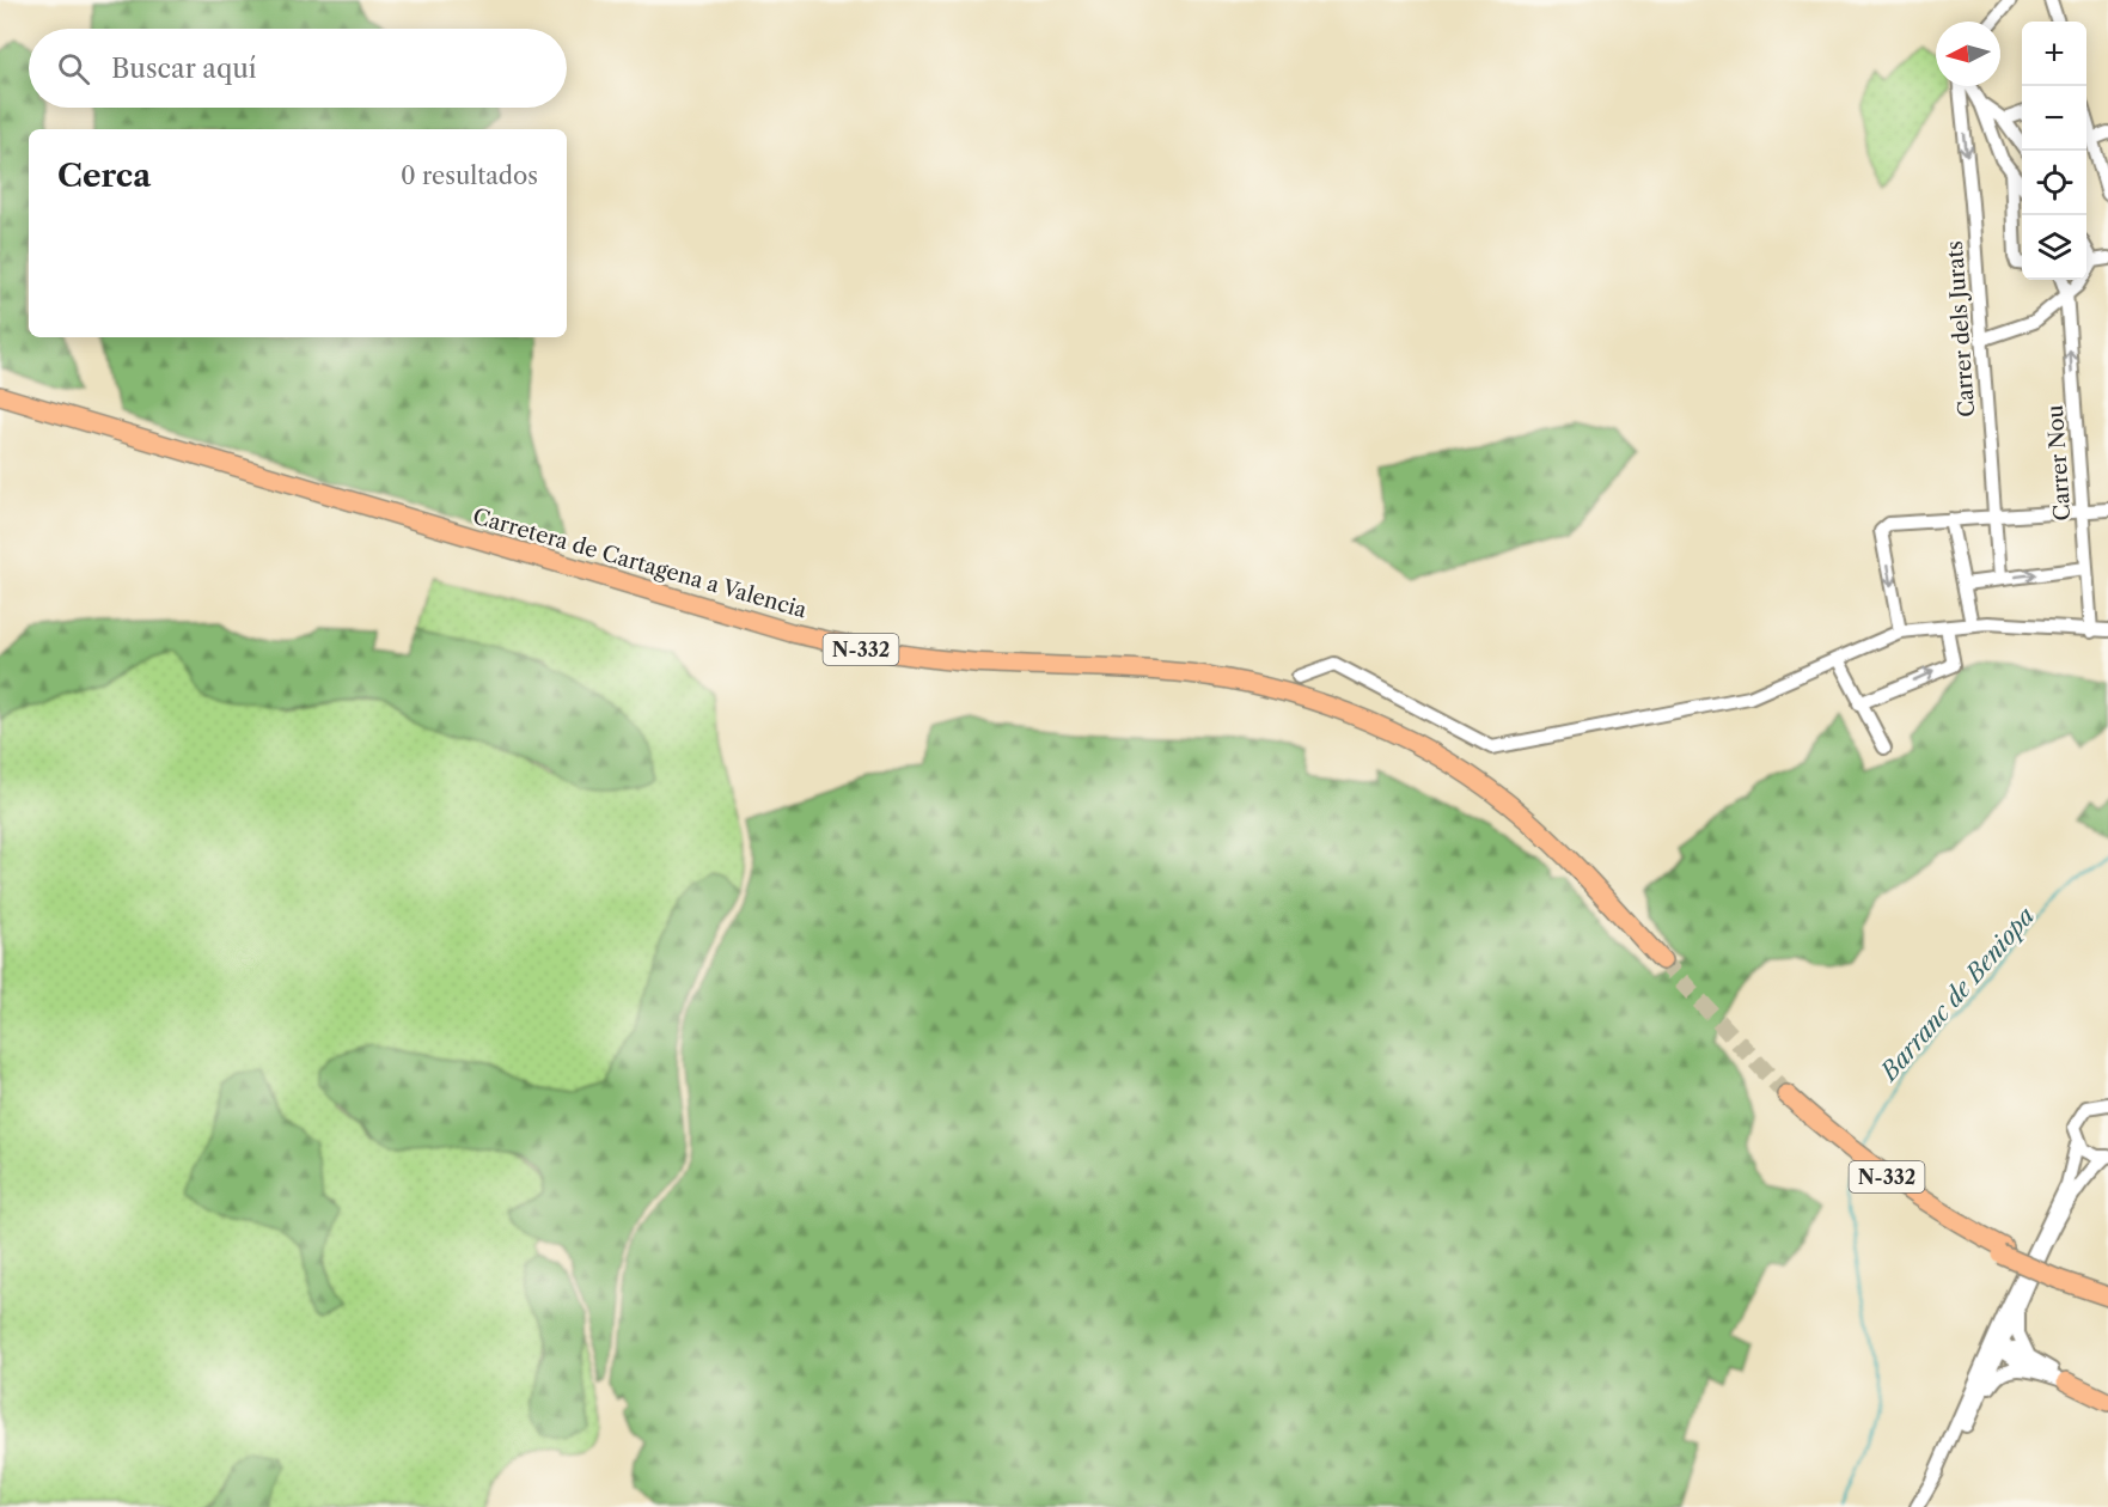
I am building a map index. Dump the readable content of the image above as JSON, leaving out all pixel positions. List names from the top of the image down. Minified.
{"streets":{"highway":["Carretera de Cartagena a Valencia","N-332"],"street":["Carrer dels Jurats","Carrer Nou"]},"one_way":["Carrer Nou"],"water":["Barranc de Beniopa"],"north":"left","page":{"map_buttons":["+","−"],"search":"Buscar aquí","heading":["Cerca","0 resultados"]}}
